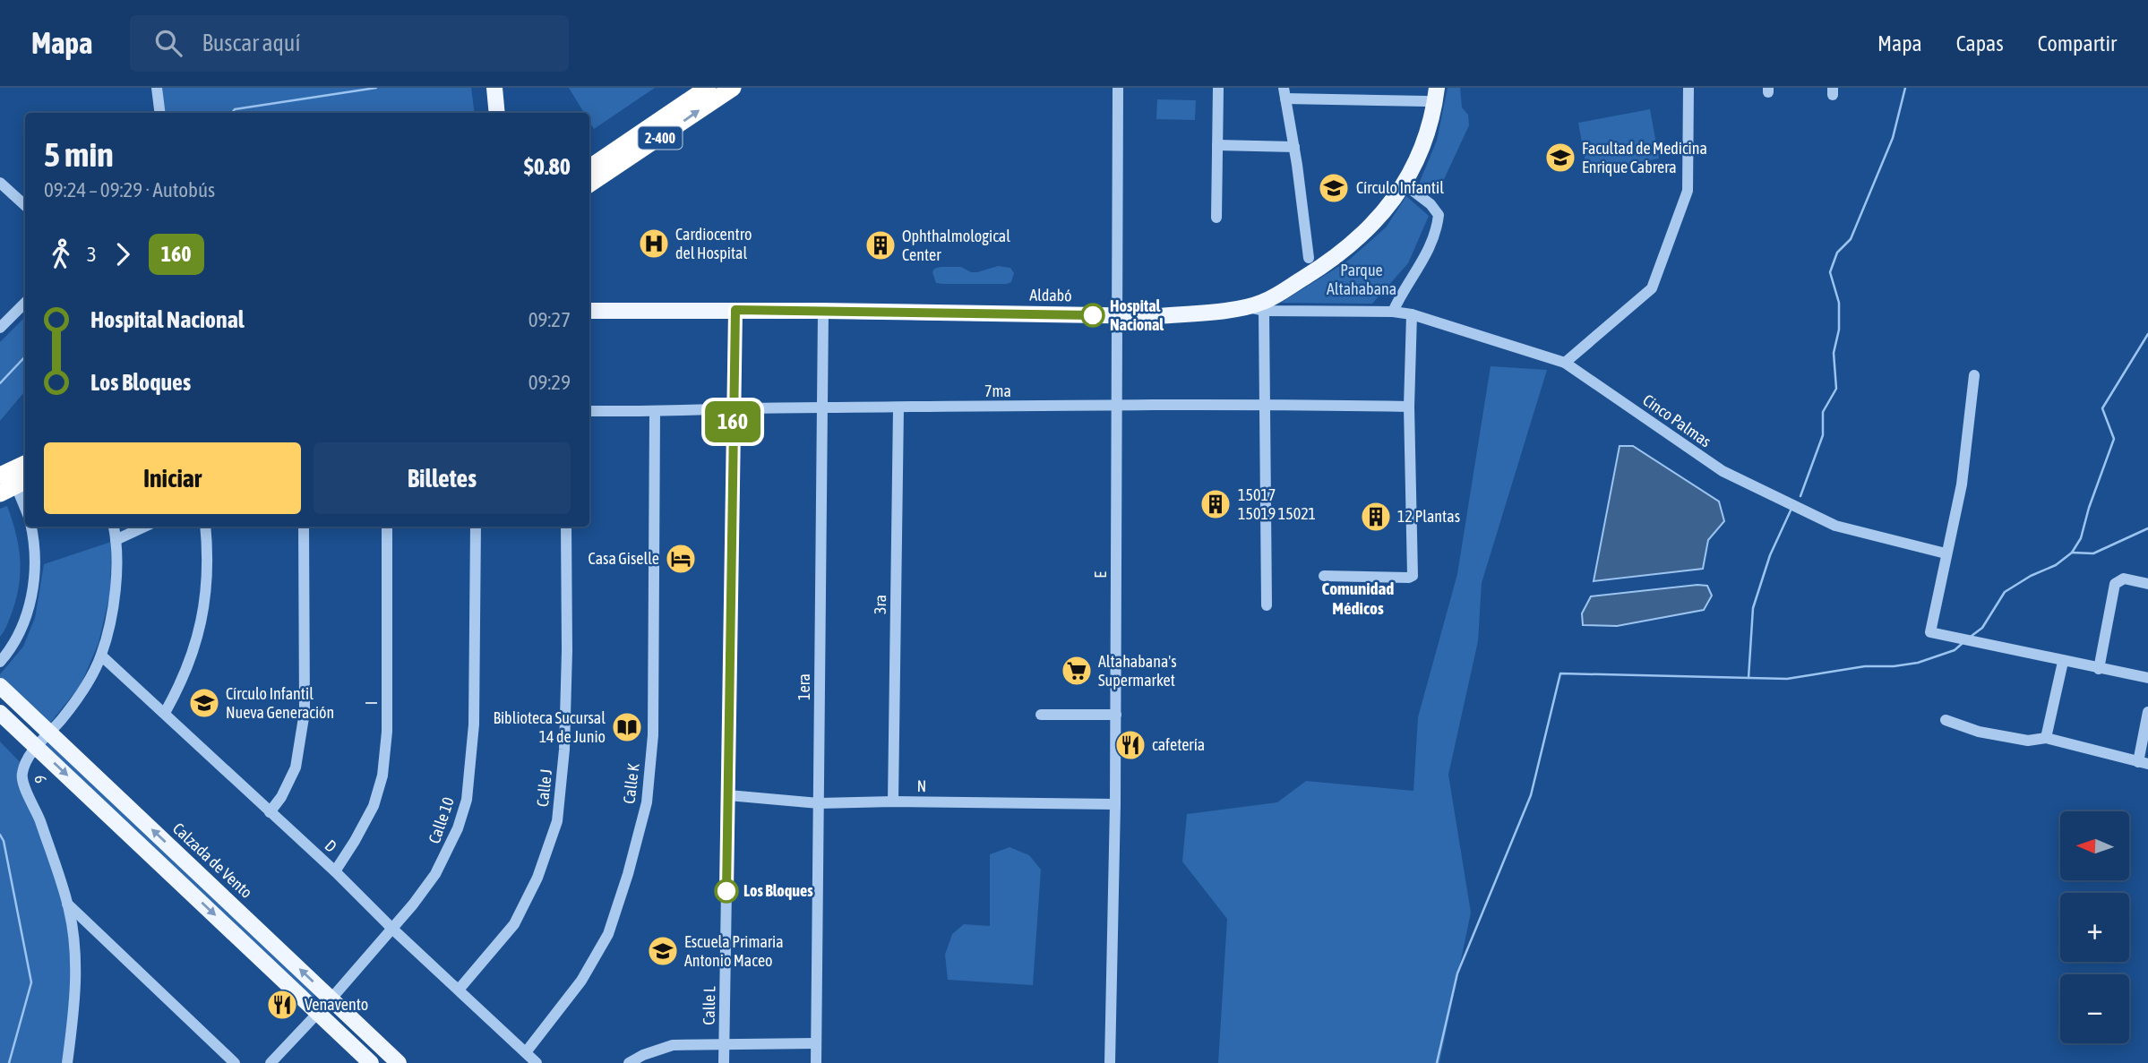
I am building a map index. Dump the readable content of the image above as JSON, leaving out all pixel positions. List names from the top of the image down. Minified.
{"streets":{"highway":["2-400"],"main road":["Aldabó","Calzada de Vento"],"street":["7ma","Cinco Palmas","E","3ra","1era","I","6","Calle K","N","Calle J","Calle 10","D","Calle L"]},"crossings":[["Aldabó","Cinco Palmas"],["Aldabó","E"],["Aldabó","1era"],["Aldabó","Calle L"],["7ma","E"],["7ma","3ra"],["7ma","1era"],["7ma","Calle K"],["7ma","Calle L"],["E","N"],["3ra","N"],["1era","N"],["I","D"],["6","D"],["6","Calzada de Vento"],["Calle K","D"],["N","Calle L"],["Calle J","D"],["Calle 10","D"],["Calle 10","Calzada de Vento"]],"districts":["Comunidad Médicos"],"parks":["Parque Altahabana"],"places":{"school or university":["Facultad de Medicina Enrique Cabrera","Círculo Infantil","Círculo Infantil Nueva Generación","Escuela Primaria Antonio Maceo"],"hospital":["Cardiocentro del Hospital"],"building":["Ophthalmological Center","15017 15019 15021","12 Plantas"],"other":["Hospital Nacional","Los Bloques"],"hotel":["Casa Giselle"],"supermarket":["Altahabana's Supermarket"],"library":["Biblioteca Sucursal 14 de Junio"],"restaurant":["cafetería","Venavento"]},"lines":["bus line 160"],"north":"left","page":{"header":"Mapa","search":"Buscar aquí","nav":["Mapa","Capas","Compartir"],"on_map":"160","heading":["5 min","09:24 – 09:29 · Autobús","$0.80"],"legs":["3","160"],"list":[{"name":"Hospital Nacional","value":"09:27"},{"name":"Los Bloques","value":"09:29"}],"buttons":["Iniciar","Billetes"],"map_buttons":["+","−"]}}
